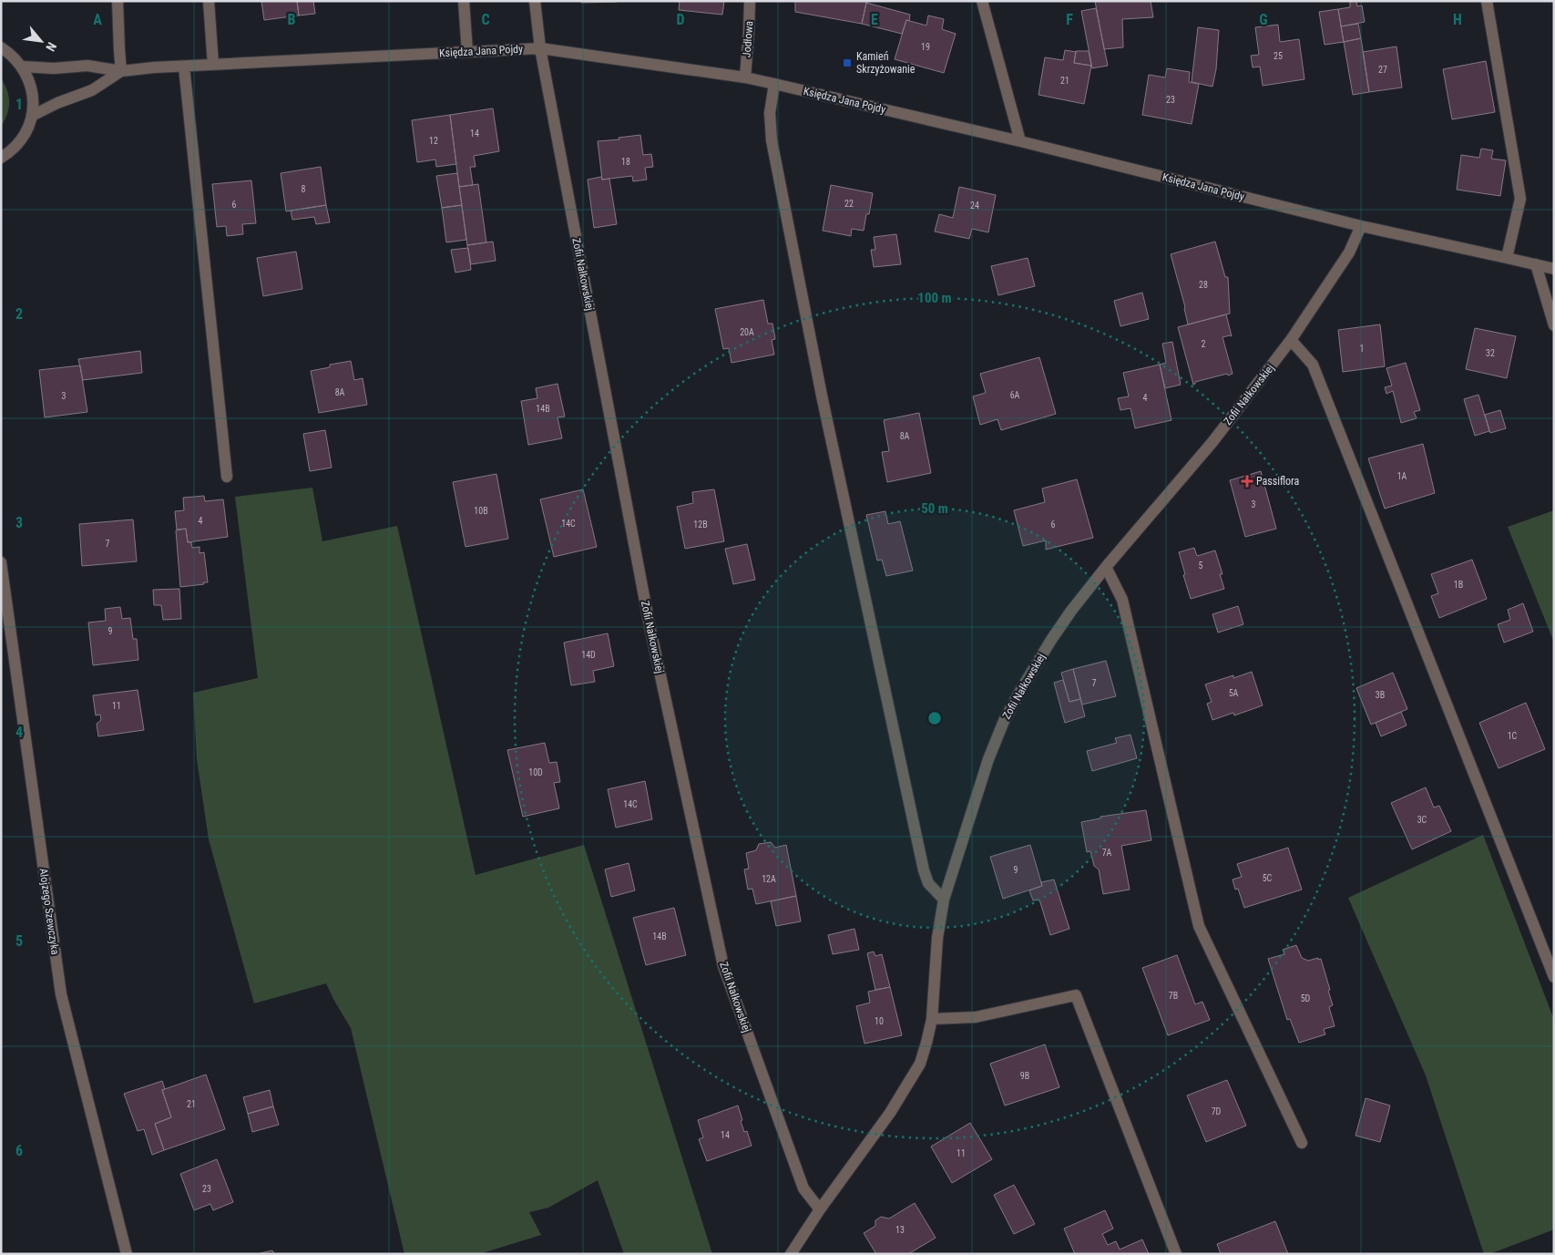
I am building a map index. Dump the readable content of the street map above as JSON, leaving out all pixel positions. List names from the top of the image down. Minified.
{"streets":{"street":["Jodłowa","Księdza Jana Pojdy","Zofii Nałkowskiej","Alojzego Szewczyka"]},"crossings":[["Jodłowa","Księdza Jana Pojdy"],["Księdza Jana Pojdy","Zofii Nałkowskiej"]],"places":{"transit":["Kamień Skrzyżowanie"],"health":["Passiflora"]},"house_numbers":["19","25","27","21","23","14","12","18","8","22","6","24","28","20A","2","1","32","8A","6A","3","4","14B","8A","1A","3","10B","4","14C","12B","6","7","5","1B","9","14D","7","5A","3B","11","1C","10D","14C","3C","7A","9","5C","12A","14B","7B","5D","10","9B","21","7D","14","11","23","13"],"north":"bottom right","grid":{"columns":["A","B","C","D","E","F","G","H"],"rows":["1","2","3","4","5","6"]},"rings":["100 m","50 m"]}
